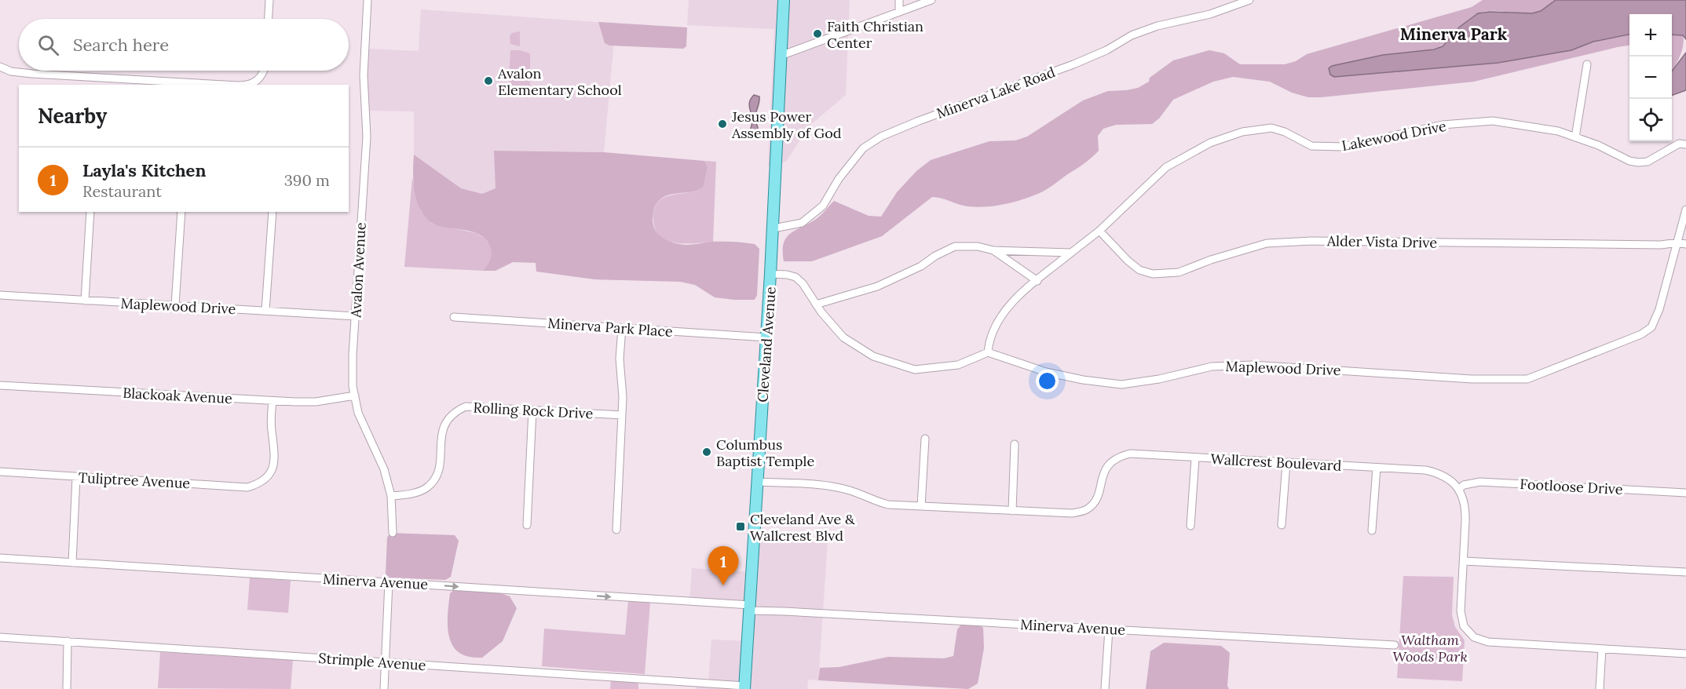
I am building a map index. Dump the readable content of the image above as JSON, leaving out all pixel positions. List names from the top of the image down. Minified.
{"streets":{"main road":["Cleveland Avenue"],"street":["Minerva Lake Road","Lakewood Drive","Alder Vista Drive","Avalon Avenue","Maplewood Drive","Minerva Park Place","Blackoak Avenue","Rolling Rock Drive","Wallcrest Boulevard","Tuliptree Avenue","Footloose Drive","Minerva Avenue","Strimple Avenue"]},"crossings":[["Minerva Lake Road","Cleveland Avenue"],["Lakewood Drive","Alder Vista Drive"],["Lakewood Drive","Maplewood Drive"],["Alder Vista Drive","Maplewood Drive"],["Avalon Avenue","Maplewood Drive"],["Avalon Avenue","Blackoak Avenue"],["Avalon Avenue","Rolling Rock Drive"],["Minerva Park Place","Cleveland Avenue"],["Cleveland Avenue","Wallcrest Boulevard"],["Cleveland Avenue","Minerva Avenue"],["Cleveland Avenue","Strimple Avenue"],["Blackoak Avenue","Tuliptree Avenue"],["Wallcrest Boulevard","Footloose Drive"]],"districts":["Minerva Park"],"parks":["Waltham Woods Park"],"places":{"other":["Faith Christian Center","Avalon Elementary School","Jesus Power Assembly of God","Columbus Baptist Temple"],"transit":["Cleveland Ave & Wallcrest Blvd"]},"page":{"map_buttons":["+","−"],"search":"Search here","heading":"Nearby","list":[{"mark":"1","name":"Layla's Kitchen","note":"Restaurant","value":"390 m"}],"pins":"1"}}
